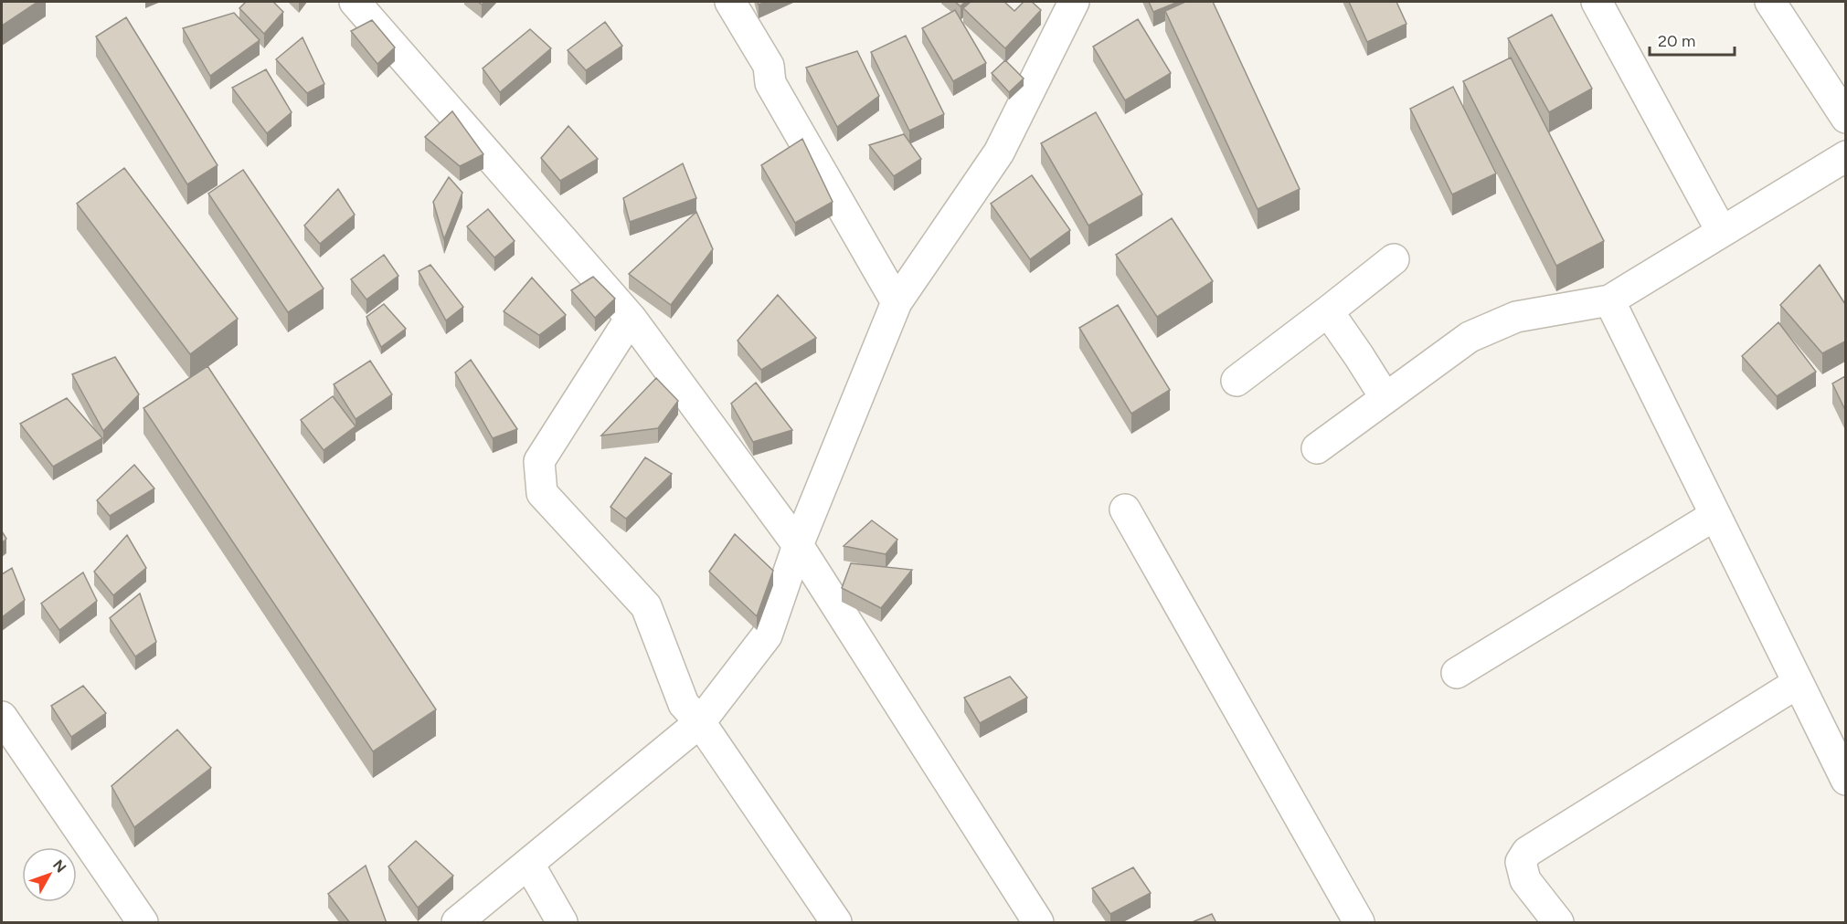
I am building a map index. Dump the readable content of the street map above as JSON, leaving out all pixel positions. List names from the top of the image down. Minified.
{"scale_bar":"20 m","north":"top right"}
